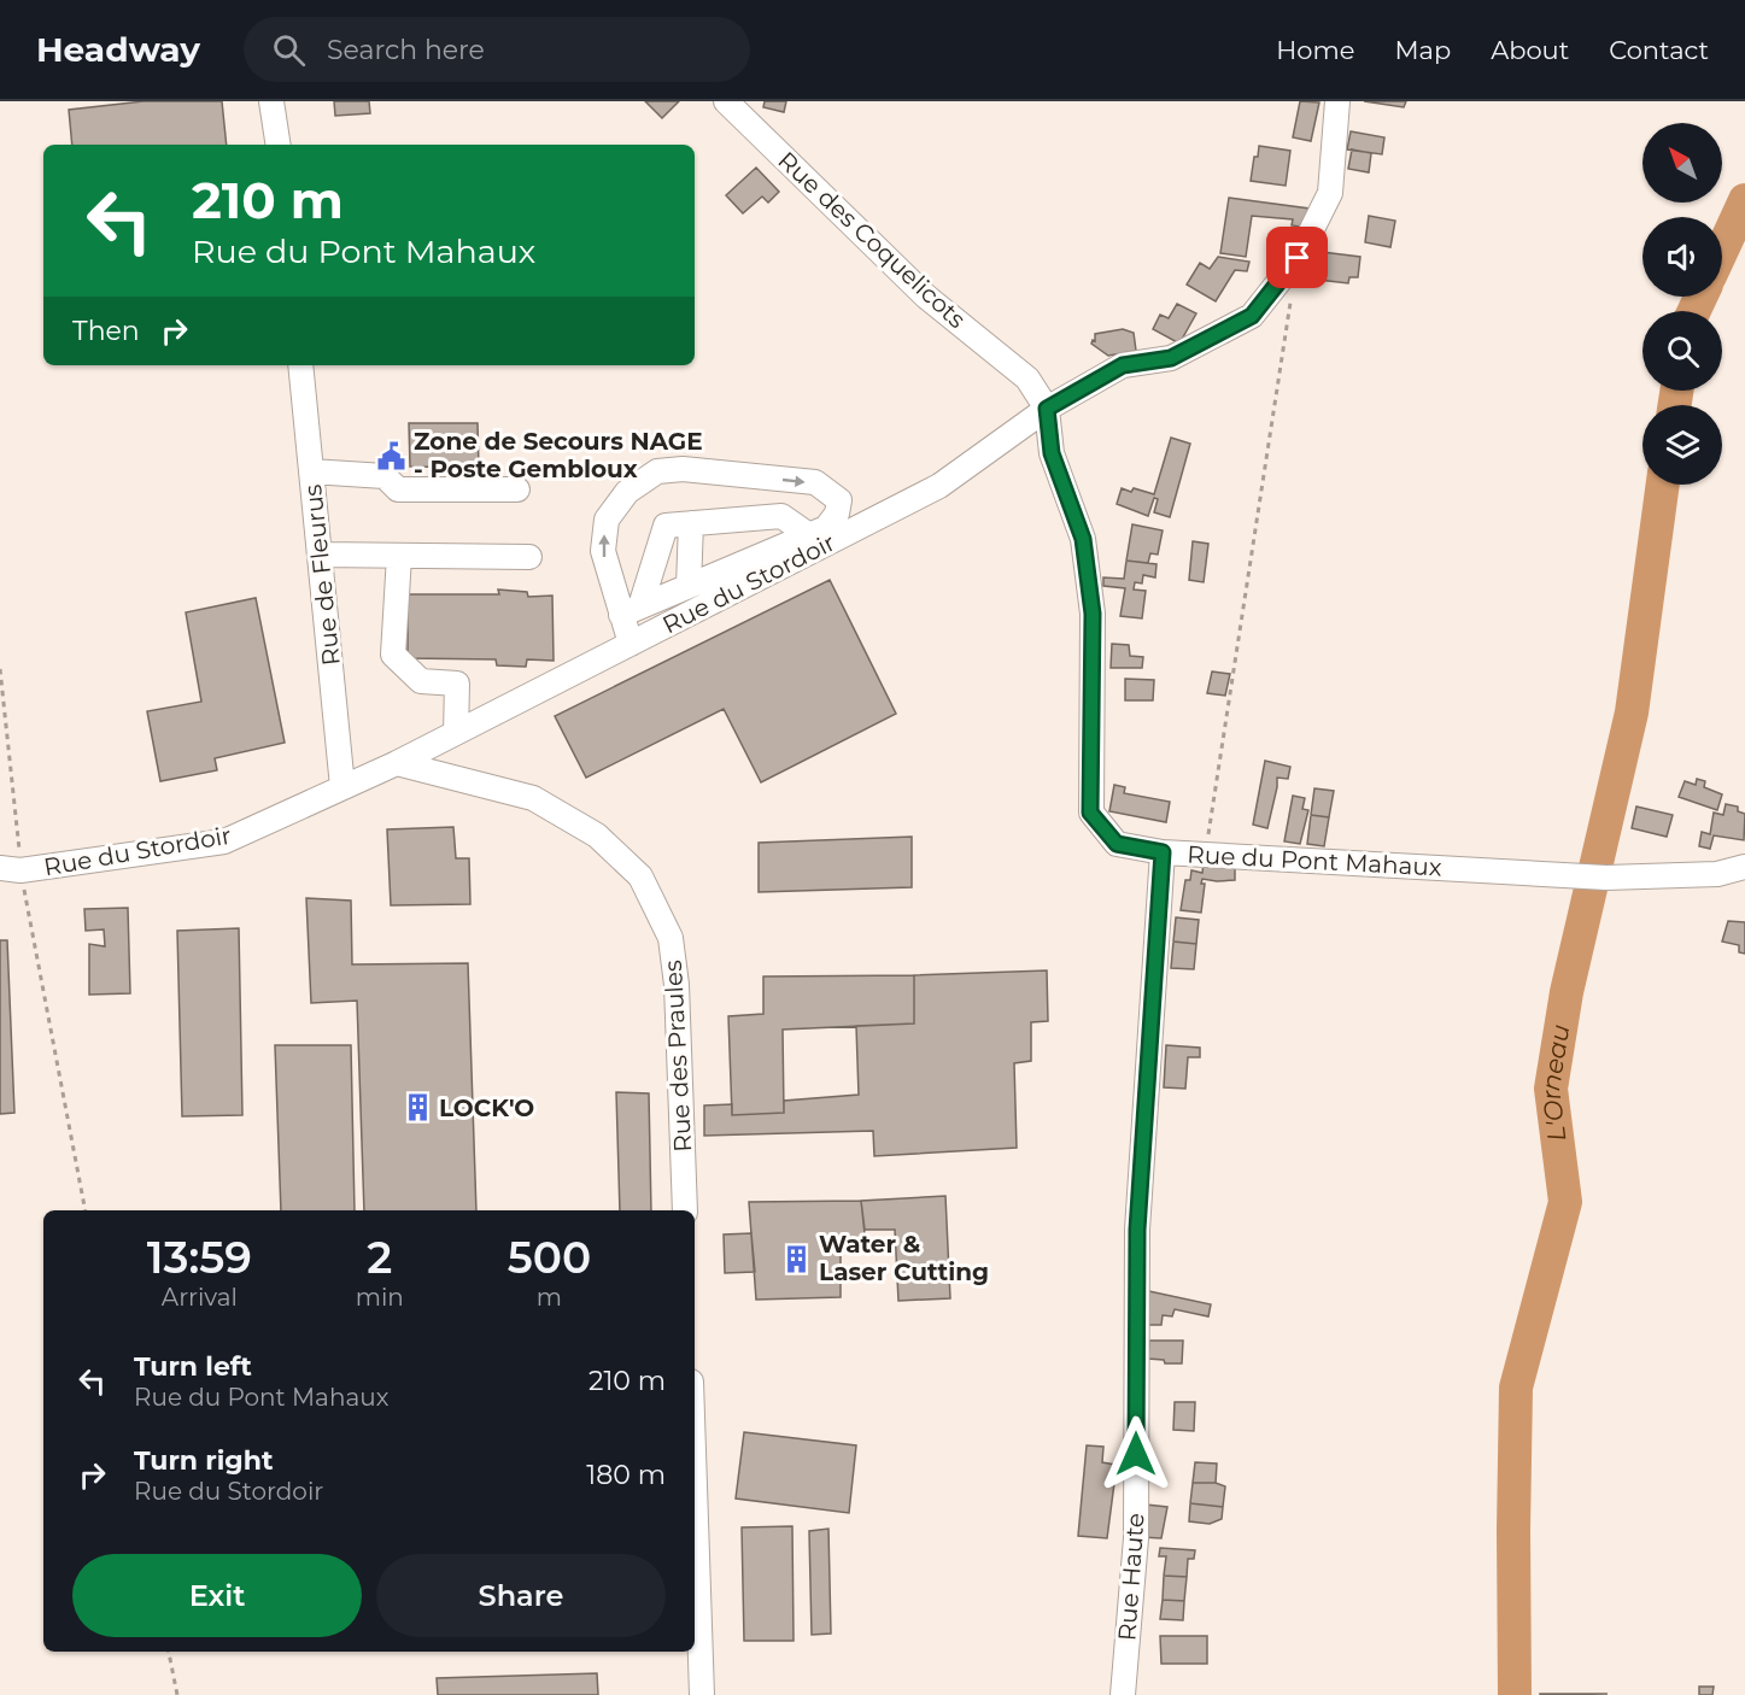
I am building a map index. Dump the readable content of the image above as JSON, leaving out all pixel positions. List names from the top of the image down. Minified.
{"streets":{"street":["Rue des Coquelicots","Rue de Fleurus","Rue du Stordoir","Rue du Pont Mahaux","Rue des Praules","Rue Haute"]},"crossings":[["Rue des Coquelicots","Rue du Stordoir"],["Rue des Coquelicots","Rue du Pont Mahaux"],["Rue de Fleurus","Rue du Stordoir"],["Rue du Stordoir","Rue du Pont Mahaux"],["Rue du Stordoir","Rue des Praules"],["Rue du Pont Mahaux","Rue Haute"]],"water":["L'Orneau"],"places":{"public building":["Zone de Secours NAGE - Poste Gembloux"],"building":["LOCK'O","Water & Laser Cutting"]},"north":"top left","page":{"header":"Headway","search":"Search here","nav":["Home","Map","About","Contact"],"turn":["210 m","Rue du Pont Mahaux"],"then":"Then","eta":["13:59","Arrival","2","min","500","m"],"list":[{"name":"Turn left","note":"Rue du Pont Mahaux","value":"210 m"},{"name":"Turn right","note":"Rue du Stordoir","value":"180 m"}],"buttons":["Exit","Share"]}}
